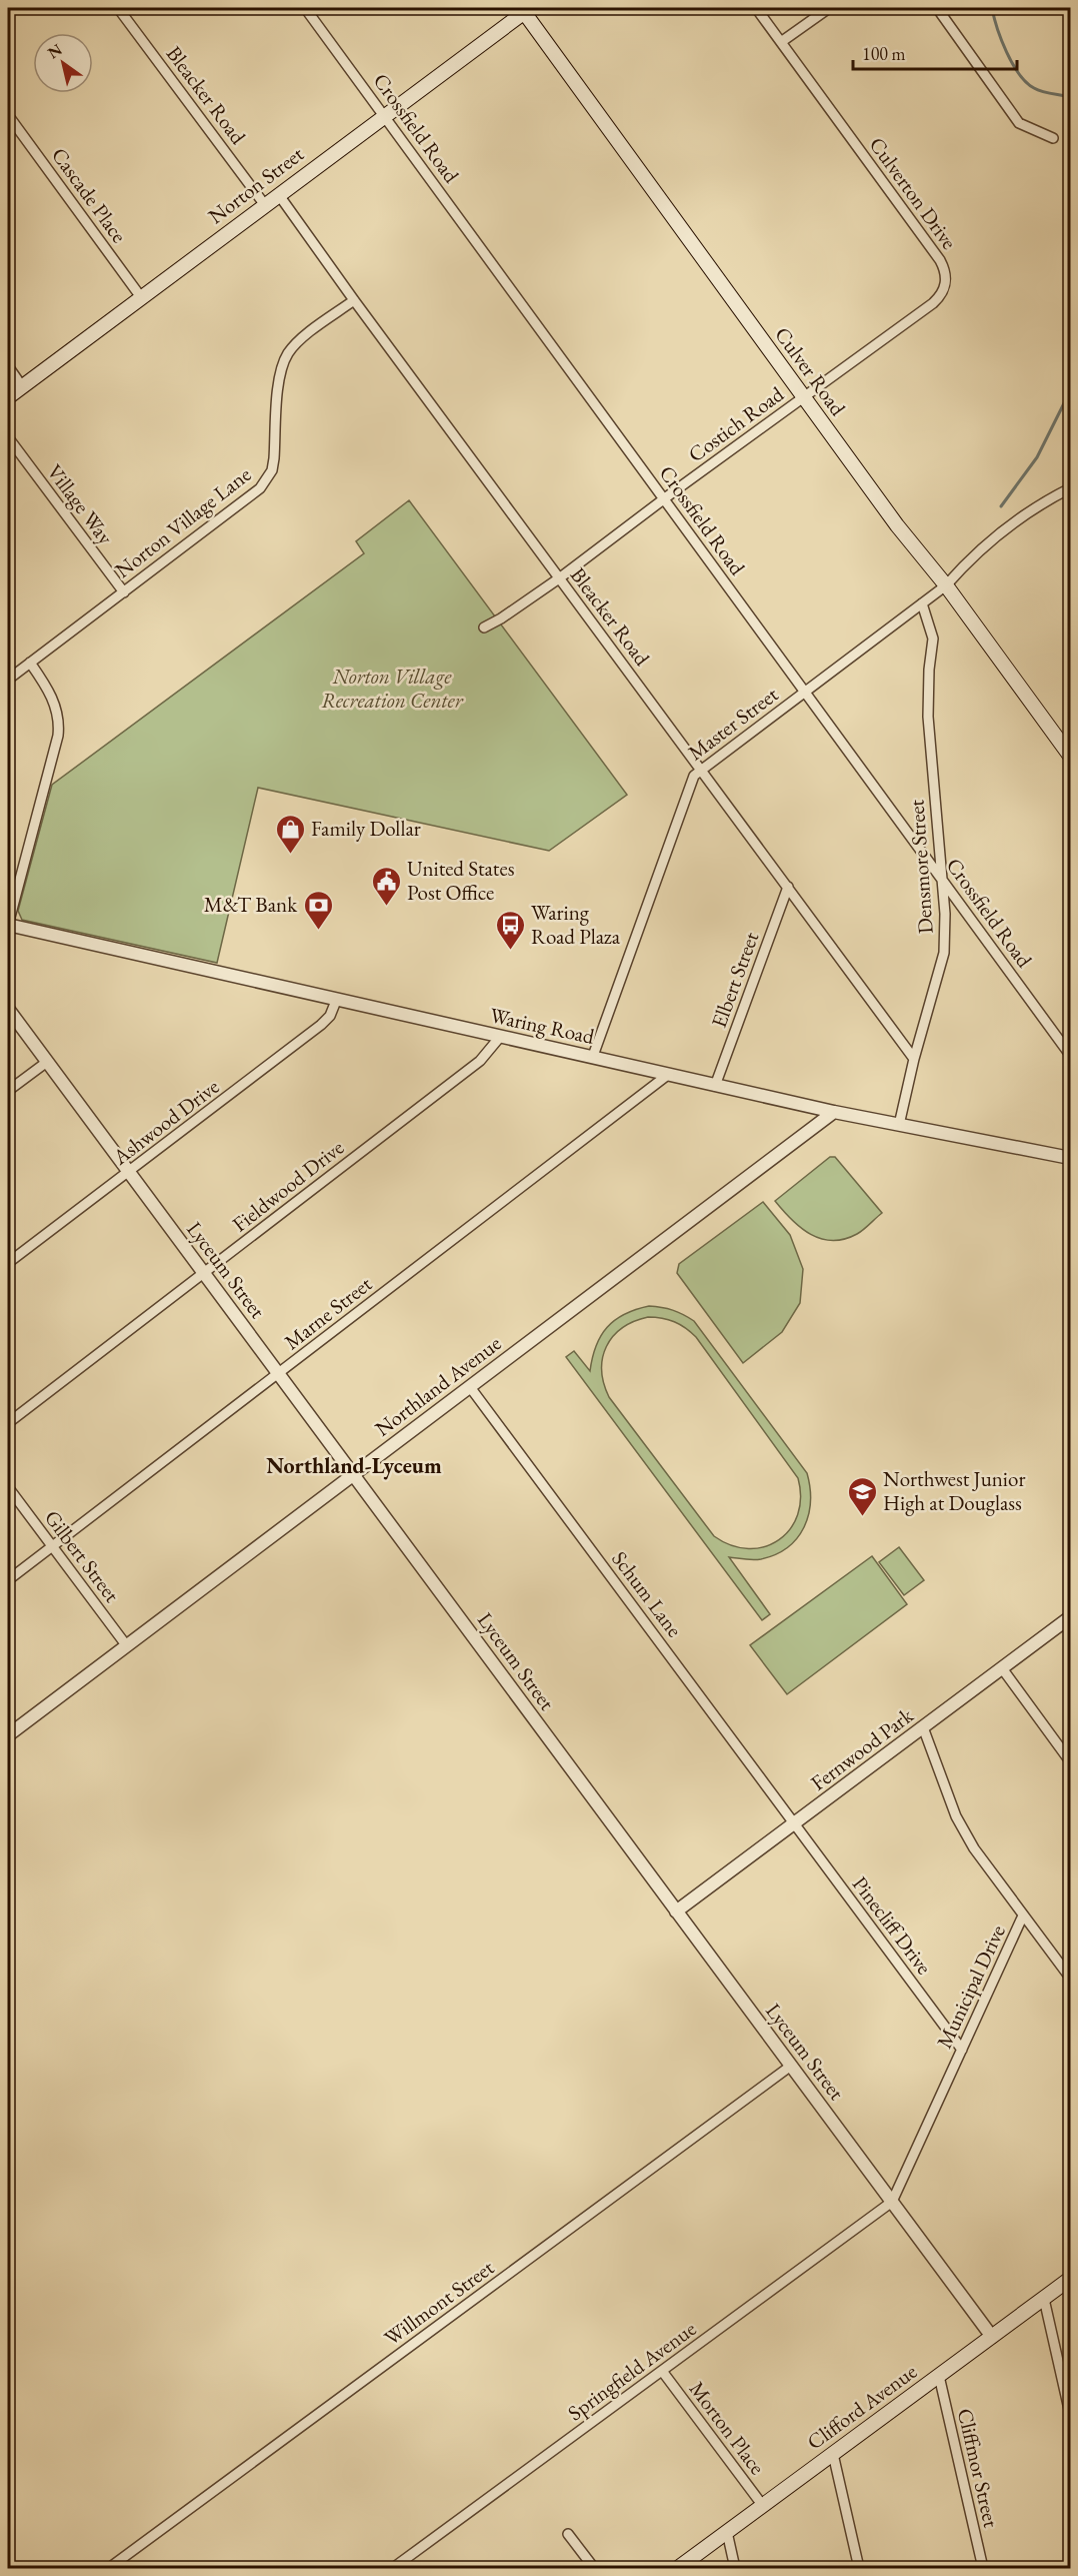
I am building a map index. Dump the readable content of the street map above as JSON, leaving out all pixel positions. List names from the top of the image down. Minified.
{"streets":{"main road":["Norton Street","Culver Road","Clifford Avenue"],"street":["Bleacker Road","Crossfield Road","Culverton Drive","Cascade Place","Costich Road","Village Way","Norton Village Lane","Master Street","Densmore Street","Elbert Street","Waring Road","Ashwood Drive","Fieldwood Drive","Lyceum Street","Marne Street","Northland Avenue","Gilbert Street","Schum Lane","Fernwood Park","Pinecliff Drive","Municipal Drive","Willmont Street","Springfield Avenue","Morton Place","Cliffmor Street"]},"crossings":[["Bleacker Road","Norton Street"],["Bleacker Road","Costich Road"],["Bleacker Road","Norton Village Lane"],["Bleacker Road","Master Street"],["Bleacker Road","Densmore Street"],["Bleacker Road","Elbert Street"],["Crossfield Road","Norton Street"],["Crossfield Road","Costich Road"],["Crossfield Road","Master Street"],["Crossfield Road","Densmore Street"],["Norton Street","Cascade Place"],["Norton Street","Culver Road"],["Culverton Drive","Culver Road"],["Culverton Drive","Costich Road"],["Culver Road","Costich Road"],["Culver Road","Master Street"],["Village Way","Norton Village Lane"],["Master Street","Densmore Street"],["Master Street","Waring Road"],["Densmore Street","Waring Road"],["Elbert Street","Waring Road"],["Waring Road","Ashwood Drive"],["Waring Road","Fieldwood Drive"],["Waring Road","Marne Street"],["Waring Road","Northland Avenue"],["Ashwood Drive","Lyceum Street"],["Fieldwood Drive","Lyceum Street"],["Lyceum Street","Marne Street"],["Lyceum Street","Northland Avenue"],["Lyceum Street","Fernwood Park"],["Lyceum Street","Municipal Drive"],["Lyceum Street","Willmont Street"],["Lyceum Street","Springfield Avenue"],["Lyceum Street","Clifford Avenue"],["Marne Street","Gilbert Street"],["Northland Avenue","Gilbert Street"],["Northland Avenue","Schum Lane"],["Schum Lane","Fernwood Park"],["Schum Lane","Pinecliff Drive"],["Fernwood Park","Pinecliff Drive"],["Fernwood Park","Municipal Drive"],["Pinecliff Drive","Municipal Drive"],["Municipal Drive","Springfield Avenue"],["Springfield Avenue","Morton Place"],["Clifford Avenue","Morton Place"],["Clifford Avenue","Cliffmor Street"]],"districts":["Northland-Lyceum"],"parks":["Norton Village Recreation Center"],"places":{"shop":["Family Dollar"],"public building":["United States Post Office"],"bank":["M&T Bank"],"bus stop":["Waring Road Plaza"],"school or university":["Northwest Junior High at Douglass"]},"scale_bar":"100 m","north":"top left"}
